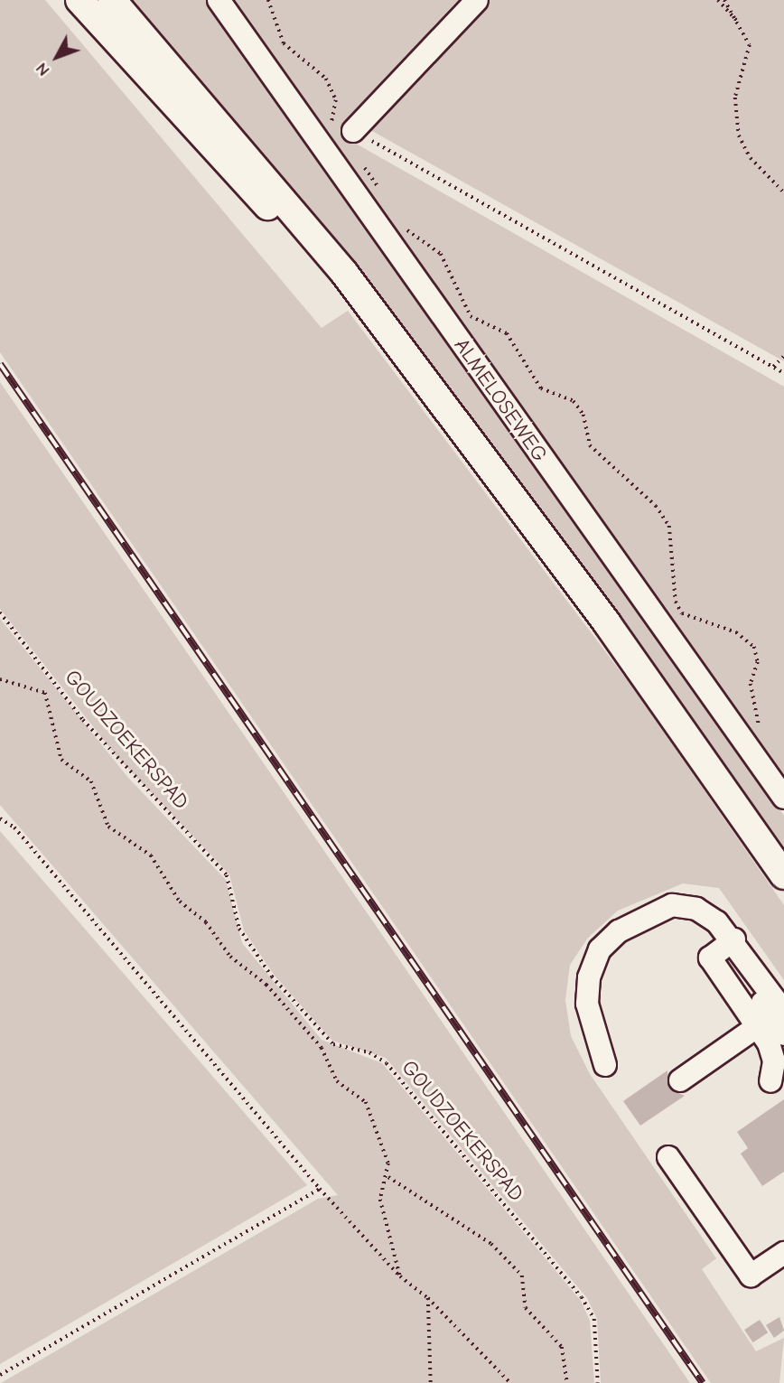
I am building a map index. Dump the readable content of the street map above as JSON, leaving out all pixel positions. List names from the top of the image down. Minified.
{"streets":{"street":["ALMELOSEWEG"],"path":["GOUDZOEKERSPAD"]},"north":"bottom left"}
